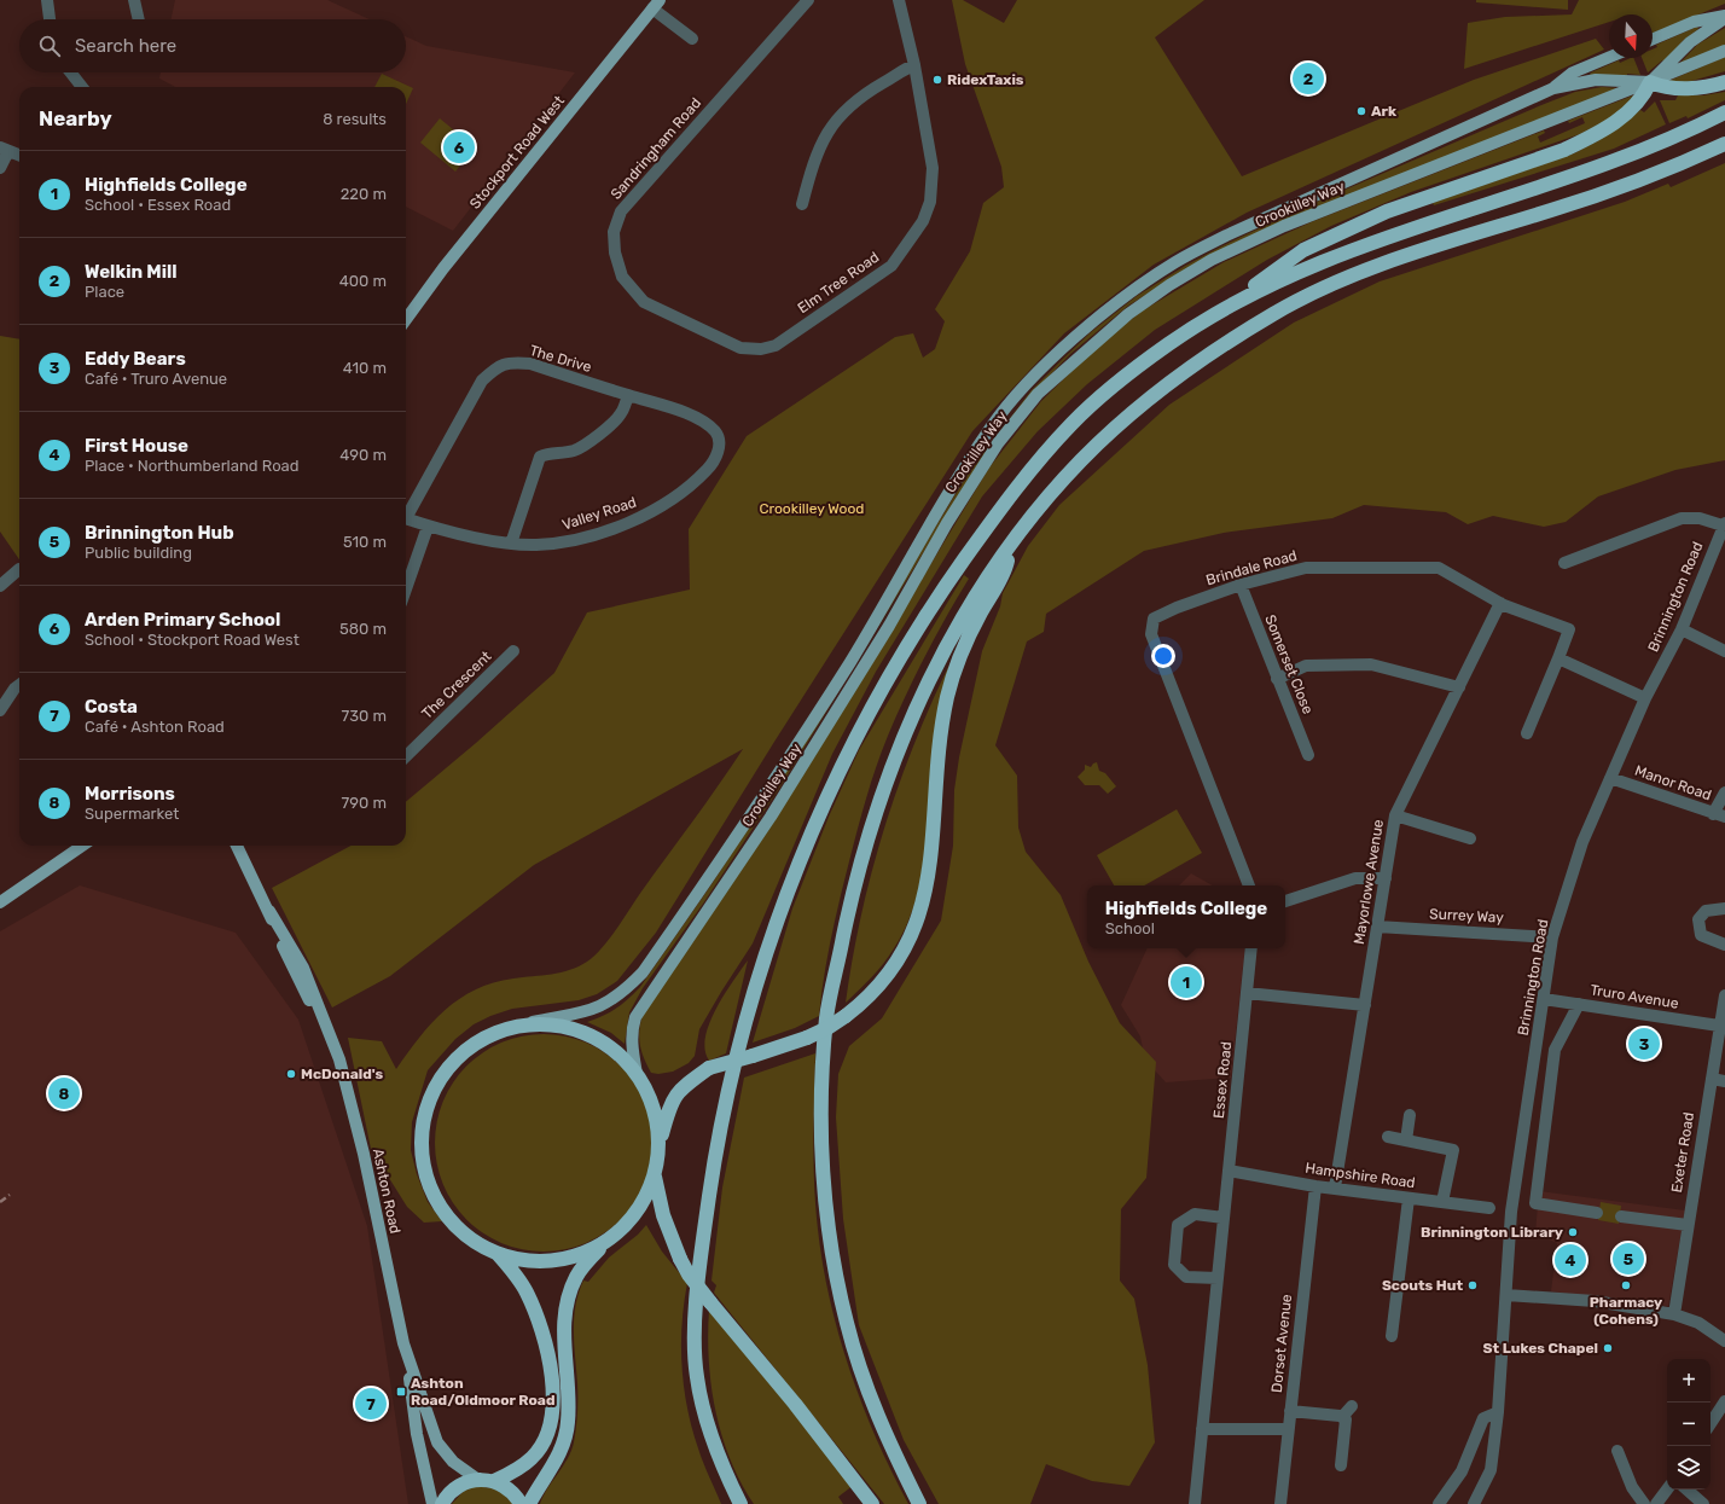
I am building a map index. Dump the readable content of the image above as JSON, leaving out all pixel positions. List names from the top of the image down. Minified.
{"streets":{"main road":["Stockport Road West","Crookilley Way","Ashton Road"],"street":["Sandringham Road","Elm Tree Road","The Drive","Valley Road","Brindale Road","Brinnington Road","Somerset Close","The Crescent","Manor Road","Mayorlowe Avenue","Surrey Way","Truro Avenue","Essex Road","Exeter Road","Hampshire Road","Dorset Avenue"]},"crossings":[["Sandringham Road","Elm Tree Road"],["The Drive","Valley Road"],["Brindale Road","Somerset Close"],["Brindale Road","Mayorlowe Avenue"],["Brinnington Road","Manor Road"],["Brinnington Road","Surrey Way"],["Brinnington Road","Truro Avenue"],["Mayorlowe Avenue","Surrey Way"],["Mayorlowe Avenue","Hampshire Road"],["Truro Avenue","Exeter Road"],["Essex Road","Hampshire Road"],["Hampshire Road","Dorset Avenue"]],"parks":["Crookilley Wood"],"places":{"other":["RidexTaxis","Ark","McDonald's","Brinnington Library","Scouts Hut","Pharmacy (Cohens)","St Lukes Chapel"],"transit":["Ashton Road/Oldmoor Road"]},"north":"bottom","page":{"search":"Search here","pins":["2","6","1","3","8","5","4","7"],"heading":["Nearby","8 results"],"list":[{"mark":"1","name":"Highfields College","note":"School · Essex Road","value":"220 m"},{"mark":"2","name":"Welkin Mill","note":"Place","value":"400 m"},{"mark":"3","name":"Eddy Bears","note":"Café · Truro Avenue","value":"410 m"},{"mark":"4","name":"First House","note":"Place · Northumberland Road","value":"490 m"},{"mark":"5","name":"Brinnington Hub","note":"Public building","value":"510 m"},{"mark":"6","name":"Arden Primary School","note":"School · Stockport Road West","value":"580 m"},{"mark":"7","name":"Costa","note":"Café · Ashton Road","value":"730 m"},{"mark":"8","name":"Morrisons","note":"Supermarket","value":"790 m"}],"popup":["Highfields College","School"],"map_buttons":["+","−"]}}
